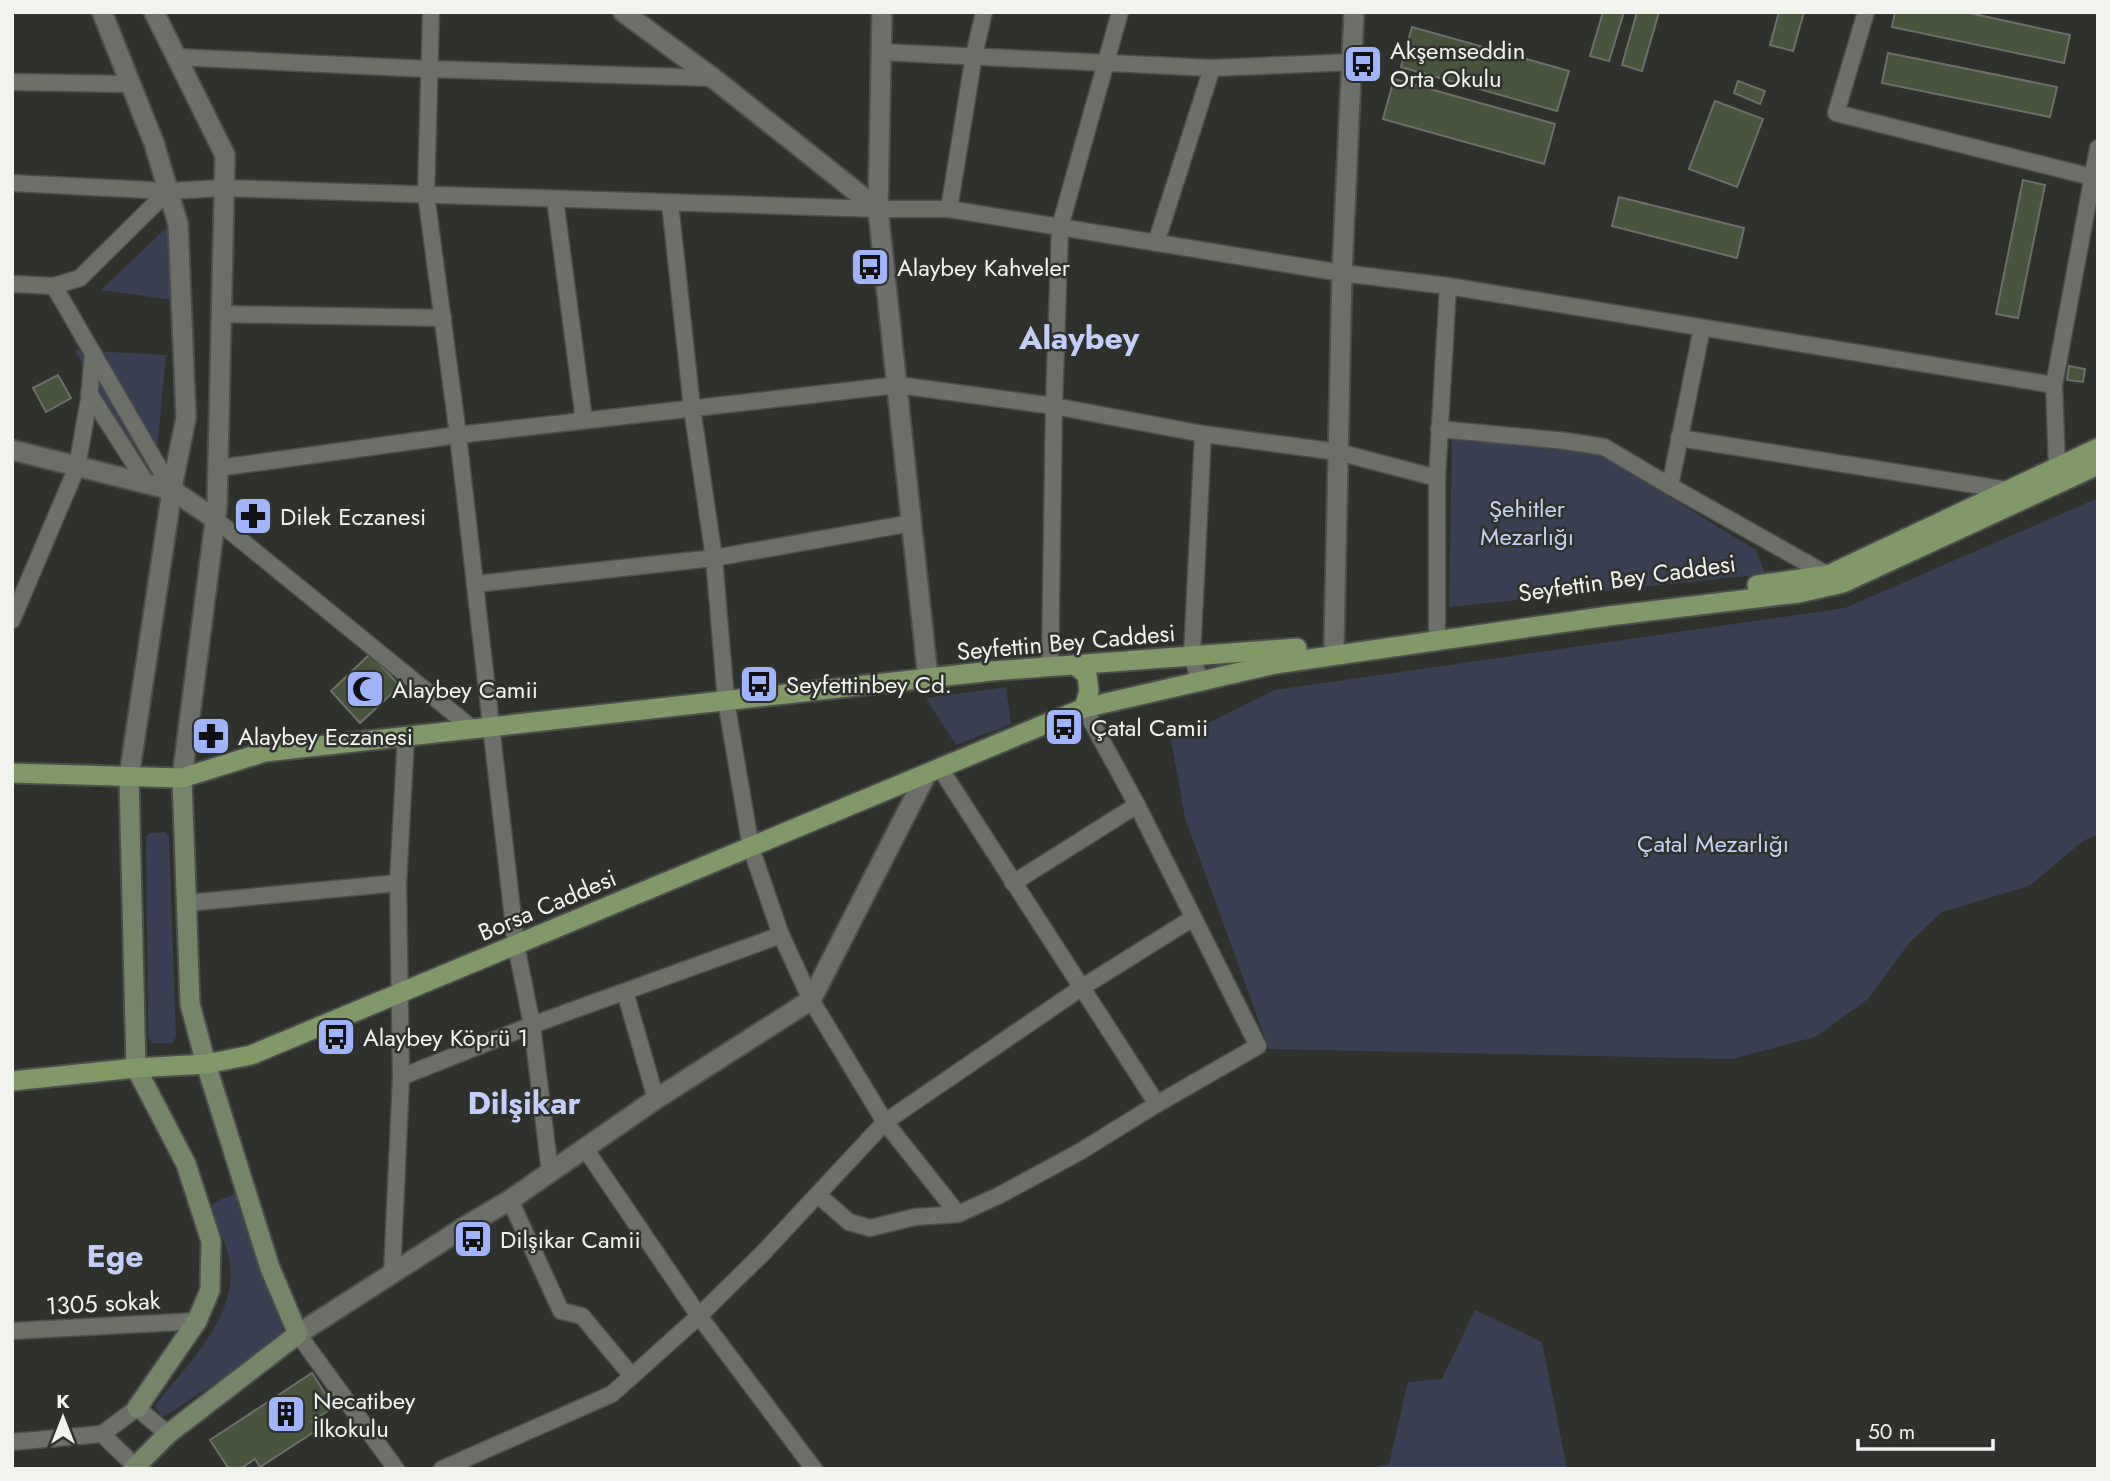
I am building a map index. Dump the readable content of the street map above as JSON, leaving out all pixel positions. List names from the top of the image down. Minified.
{"streets":{"main road":["Seyfettin Bey Caddesi","Borsa Caddesi"],"street":["1305 sokak"]},"crossings":[["Seyfettin Bey Caddesi","Borsa Caddesi"]],"districts":["Alaybey","Dilşikar","Ege"],"parks":["Şehitler Mezarlığı","Çatal Mezarlığı"],"places":{"bus stop":["Akşemseddin Orta Okulu","Alaybey Kahveler","Seyfettinbey Cd.","Çatal Camii","Alaybey Köprü 1","Dilşikar Camii"],"pharmacy":["Dilek Eczanesi","Alaybey Eczanesi"],"mosque":["Alaybey Camii"],"building":["Necatibey İlkokulu"]},"scale_bar":"50 m","north":"top"}
